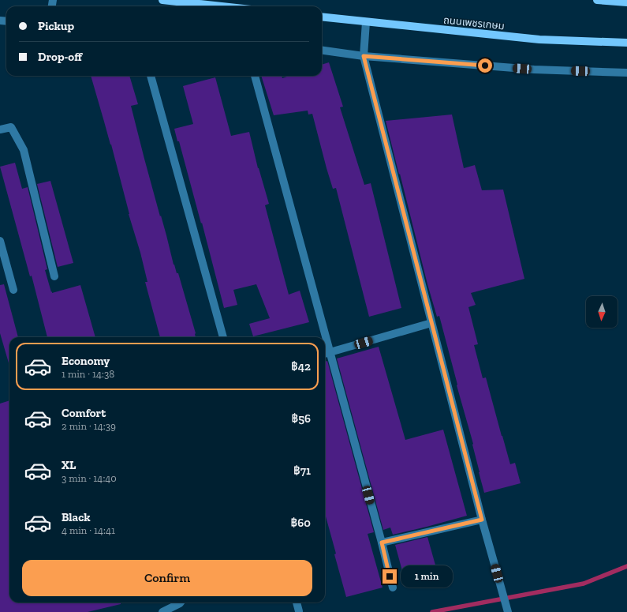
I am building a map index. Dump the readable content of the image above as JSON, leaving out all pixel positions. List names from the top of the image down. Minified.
{"streets":{"main road":["ถนนเพชรเกษม"]},"north":"bottom","page":{"banner":["Pickup","Drop-off"],"list":[{"name":"Economy","note":"1 min · 14:38","value":"฿42"},{"name":"Comfort","note":"2 min · 14:39","value":"฿56"},{"name":"XL","note":"3 min · 14:40","value":"฿71"},{"name":"Black","note":"4 min · 14:41","value":"฿60"}],"buttons":"Confirm","bubble":"1 min"}}
